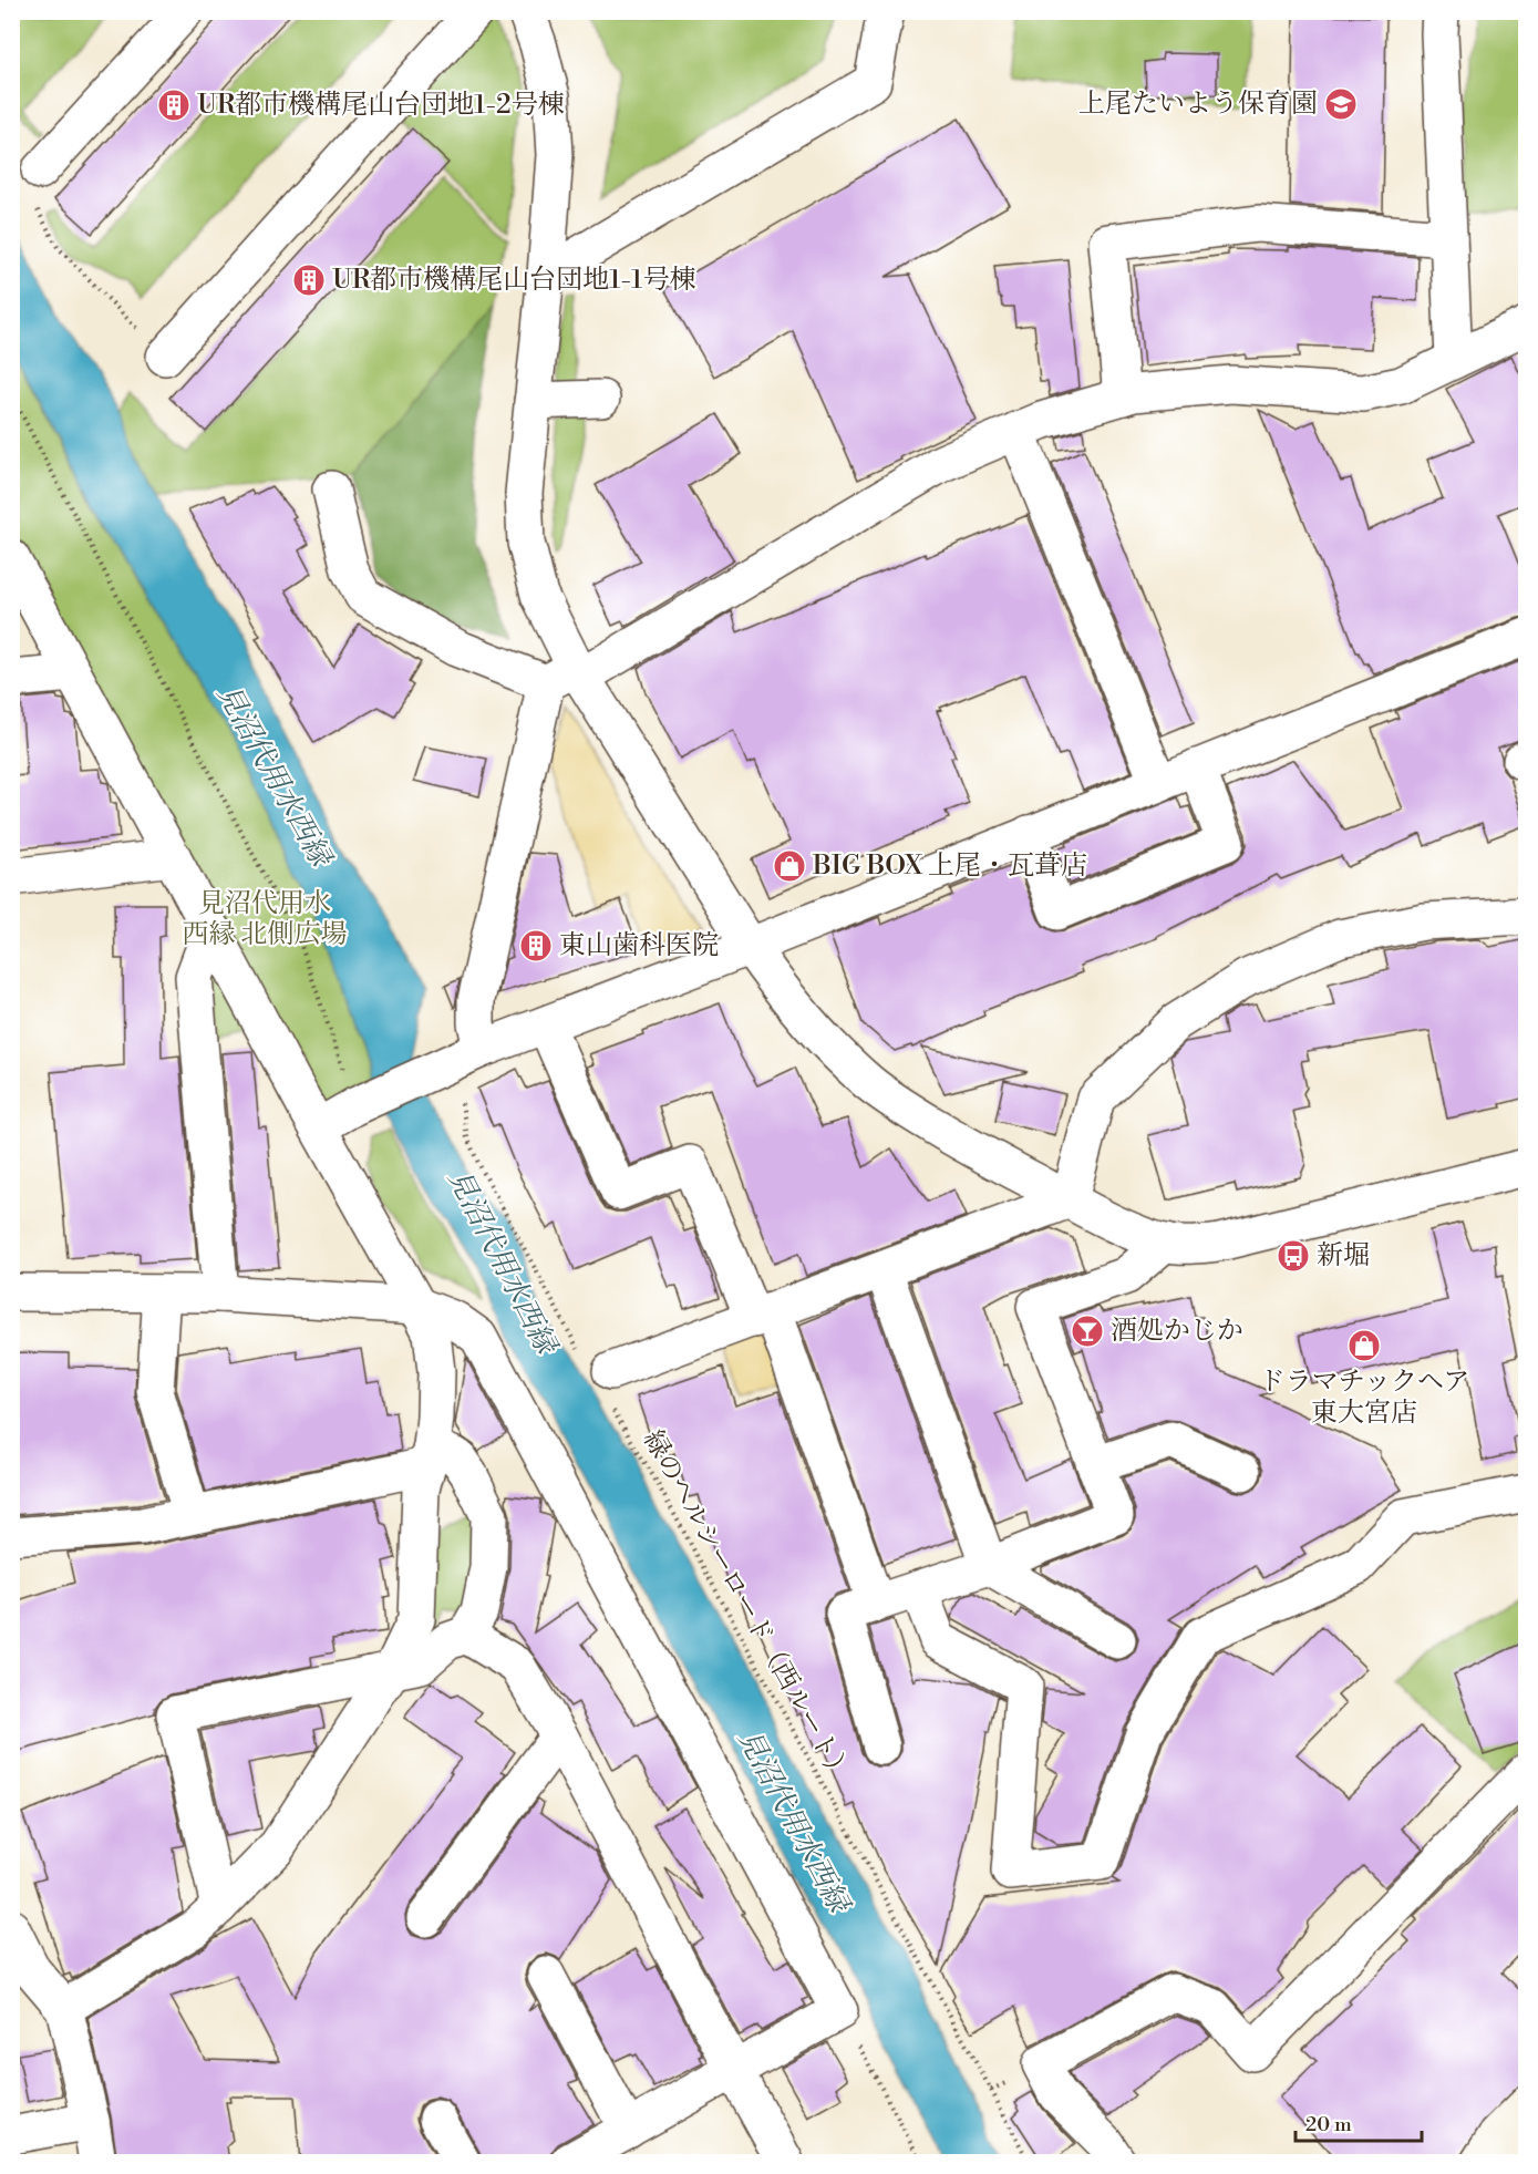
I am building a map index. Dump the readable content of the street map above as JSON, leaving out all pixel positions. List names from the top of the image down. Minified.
{"streets":{"path":["緑のヘルシーロード（西ルート）"]},"water":["見沼代用水西縁","見沼代用水西緑"],"parks":["見沼代用水 西縁 北側広場"],"places":{"school or university":["上尾たいよう保育園"],"building":["UR都市機構尾山台団地1-2号棟","UR都市機構尾山台団地1-1号棟","東山歯科医院"],"shop":["BIG BOX 上尾・瓦葺店","ドラマチックヘア 東大宮店"],"bus stop":["新堀"],"bar":["酒処かじか"]},"scale_bar":"20 m"}
